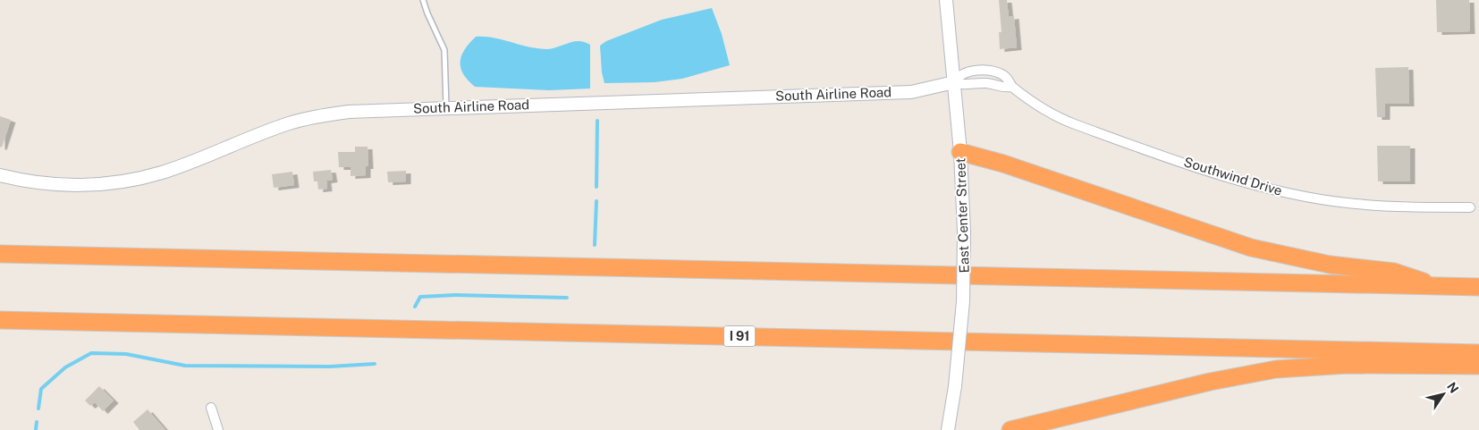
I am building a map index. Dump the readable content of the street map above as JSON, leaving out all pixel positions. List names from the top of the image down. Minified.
{"streets":{"highway":["I 91"],"main road":["South Airline Road","East Center Street"],"street":["Southwind Drive"]},"crossings":[["South Airline Road","Southwind Drive"],["South Airline Road","East Center Street"],["Southwind Drive","East Center Street"]],"north":"top right"}
